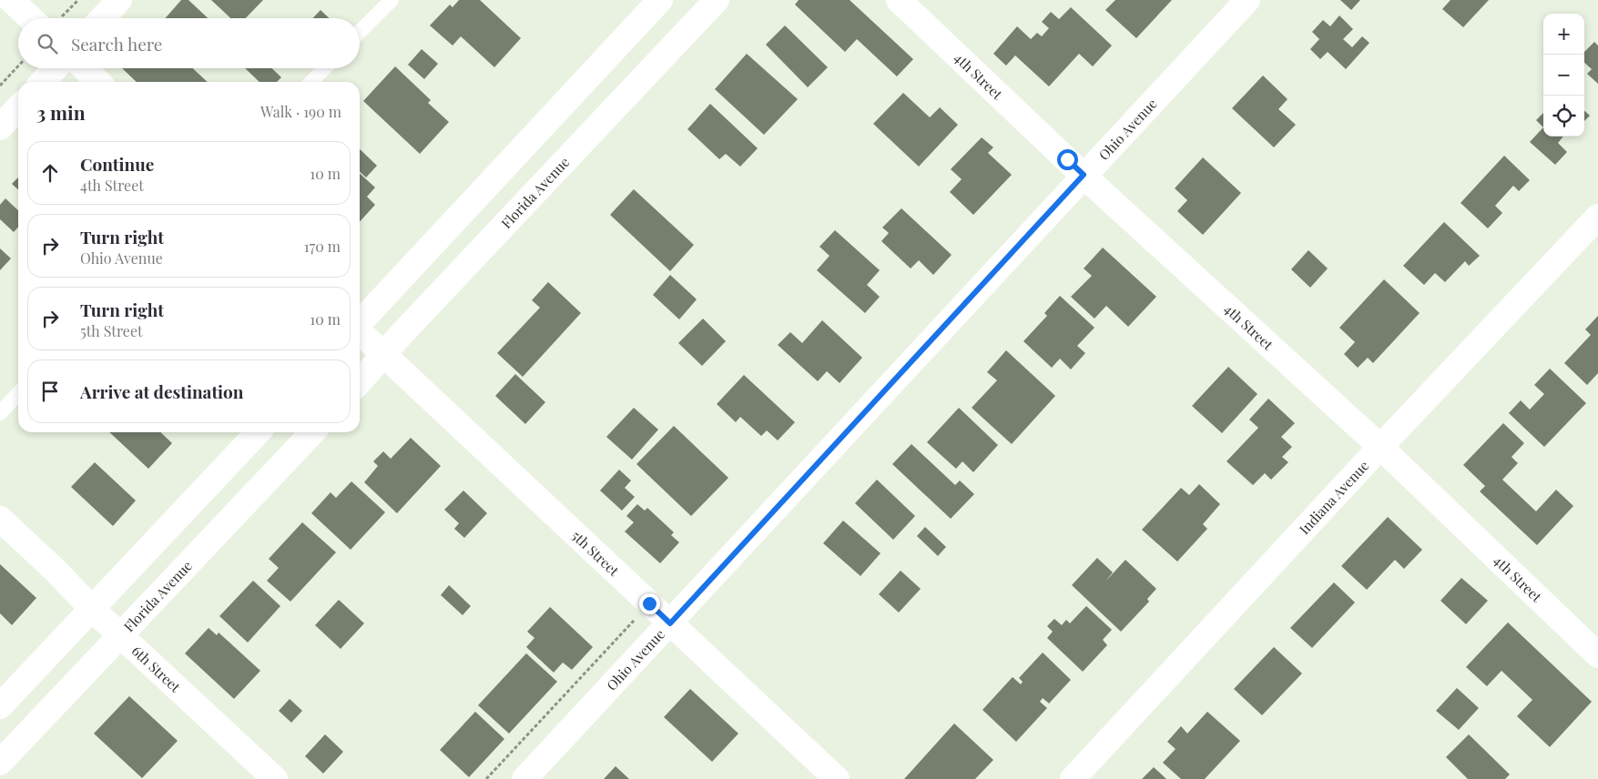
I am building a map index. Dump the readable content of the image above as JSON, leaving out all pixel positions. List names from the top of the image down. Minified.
{"streets":{"street":["4th Street","Ohio Avenue","Florida Avenue","Indiana Avenue","5th Street","6th Street"]},"crossings":[["4th Street","Ohio Avenue"],["4th Street","Indiana Avenue"],["Ohio Avenue","5th Street"],["Florida Avenue","5th Street"],["Florida Avenue","6th Street"]],"page":{"map_buttons":["+","−"],"search":"Search here","heading":["3 min","Walk · 190 m"],"list":[["Continue","4th Street","10 m"],["Turn right","Ohio Avenue","170 m"],["Turn right","5th Street","10 m"],"Arrive at destination"]}}
